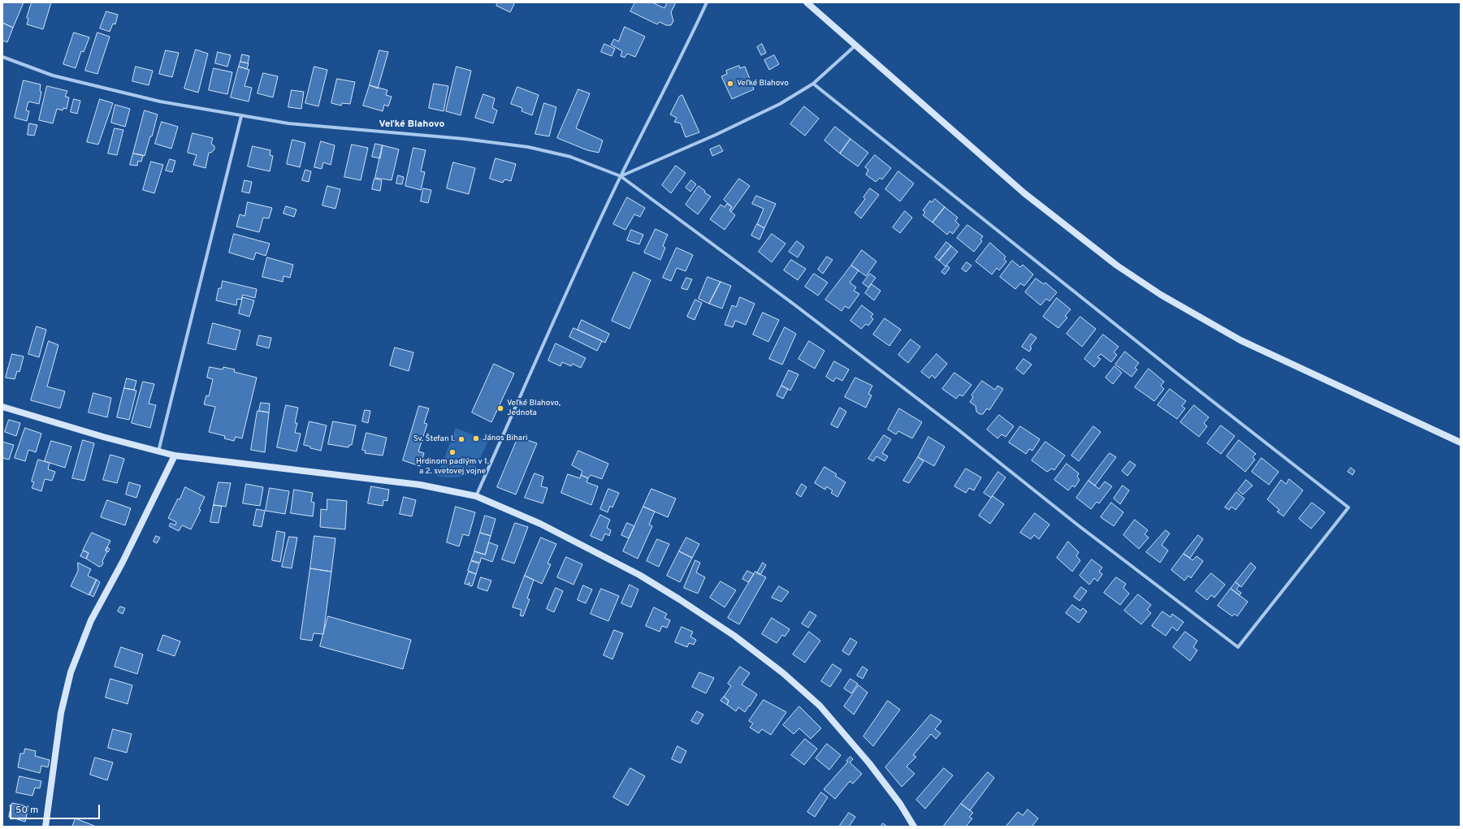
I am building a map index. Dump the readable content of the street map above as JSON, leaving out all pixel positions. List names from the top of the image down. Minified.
{"districts":["Veľké Blahovo"],"places":["Veľké Blahovo","Veľké Blahovo, Jednota","János Bihari","Sv. Štefan I.","Hrdinom padlým v 1. a 2. svetovej vojne"],"scale_bar":"50 m"}
